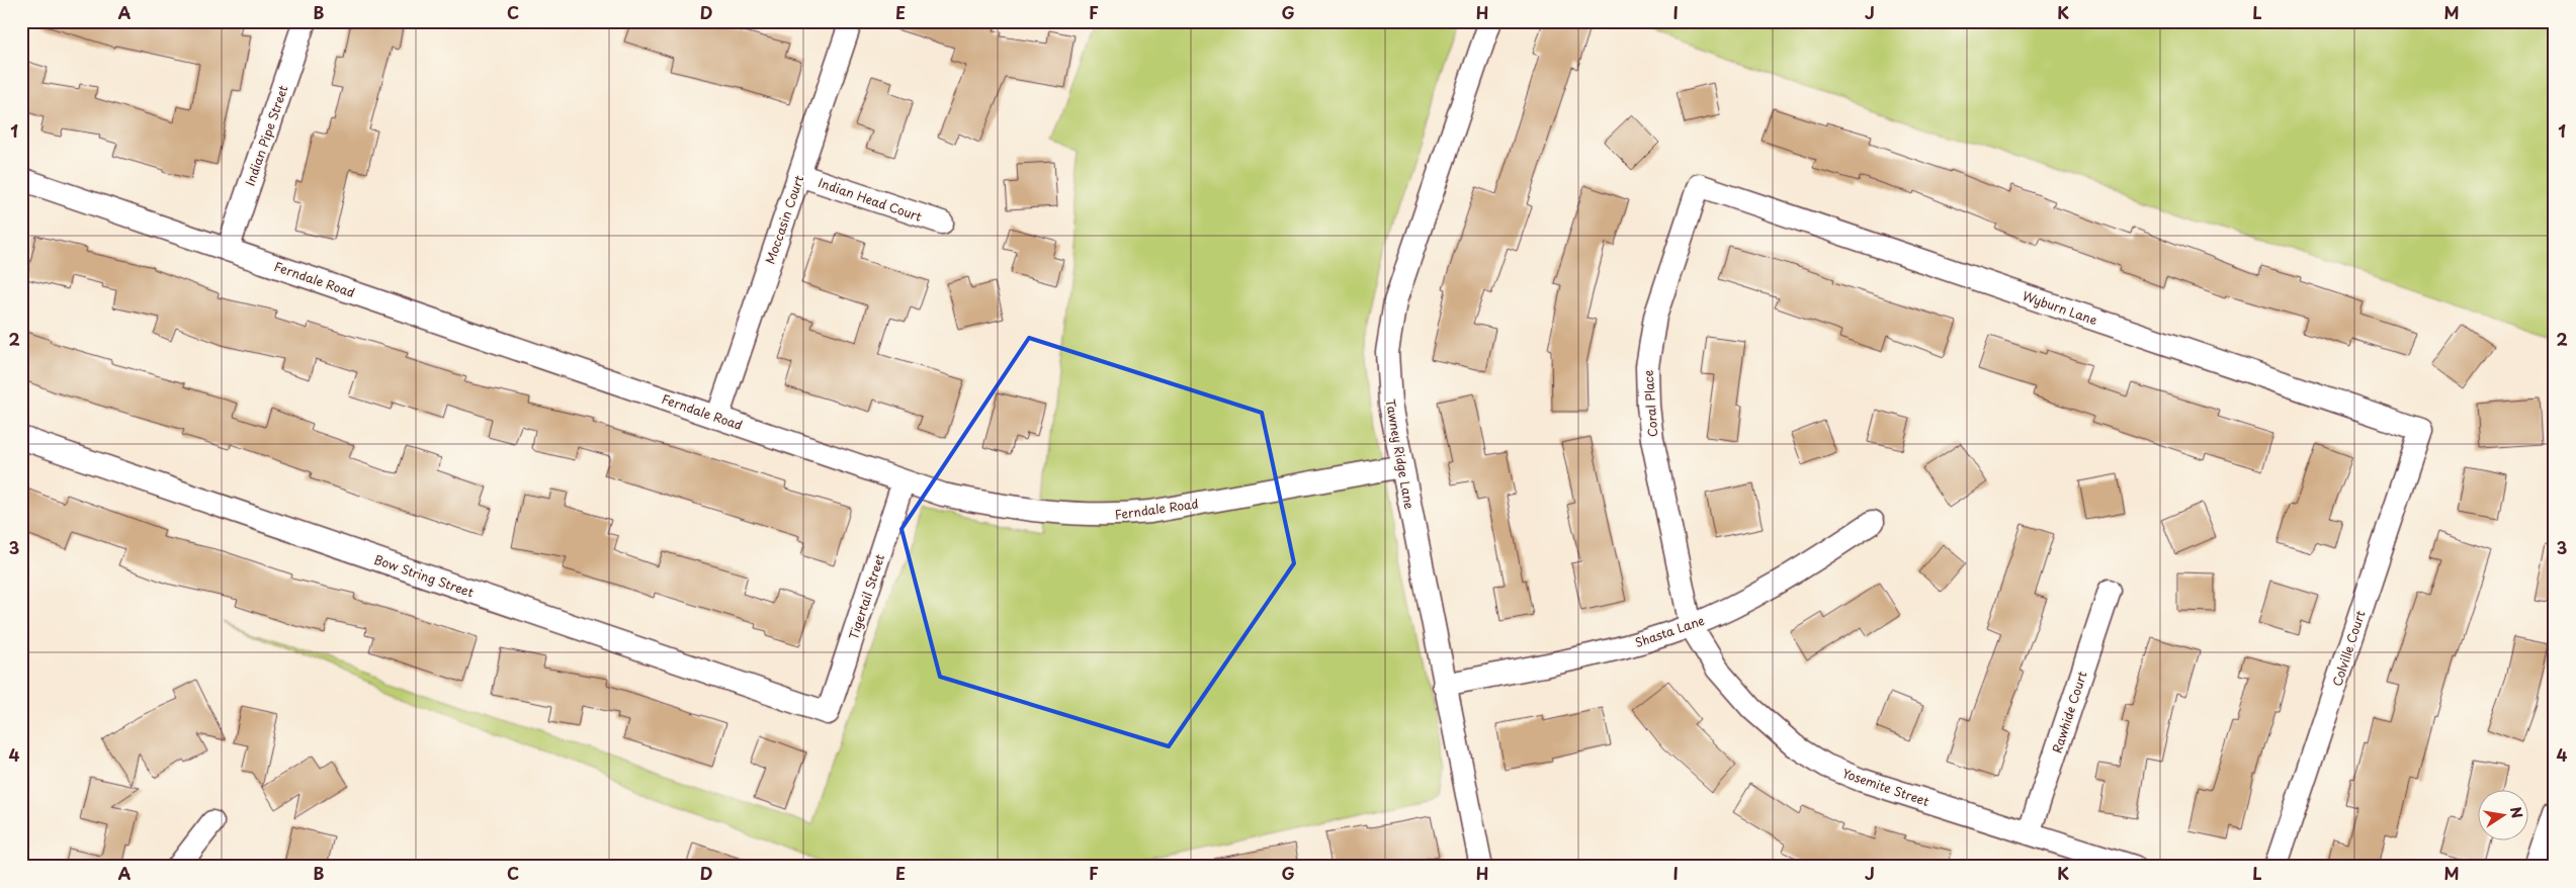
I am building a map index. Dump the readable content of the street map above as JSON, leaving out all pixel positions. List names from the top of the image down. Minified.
{"streets":{"street":["Indian Pipe Street","Indian Head Court","Moccasin Court","Ferndale Road","Wyburn Lane","Coral Place","Tawney Ridge Lane","Bow String Street","Tigertail Street","Shasta Lane","Colville Court","Rawhide Court","Yosemite Street"]},"crossings":[["Indian Pipe Street","Ferndale Road"],["Indian Head Court","Moccasin Court"],["Moccasin Court","Ferndale Road"],["Ferndale Road","Tawney Ridge Lane"],["Ferndale Road","Tigertail Street"],["Wyburn Lane","Coral Place"],["Wyburn Lane","Colville Court"],["Coral Place","Shasta Lane"],["Coral Place","Yosemite Street"],["Tawney Ridge Lane","Shasta Lane"],["Bow String Street","Tigertail Street"],["Shasta Lane","Yosemite Street"],["Rawhide Court","Yosemite Street"]],"north":"right","grid":{"columns":["A","B","C","D","E","F","G","H","I","J","K","L","M"],"rows":["1","2","3","4"]}}
